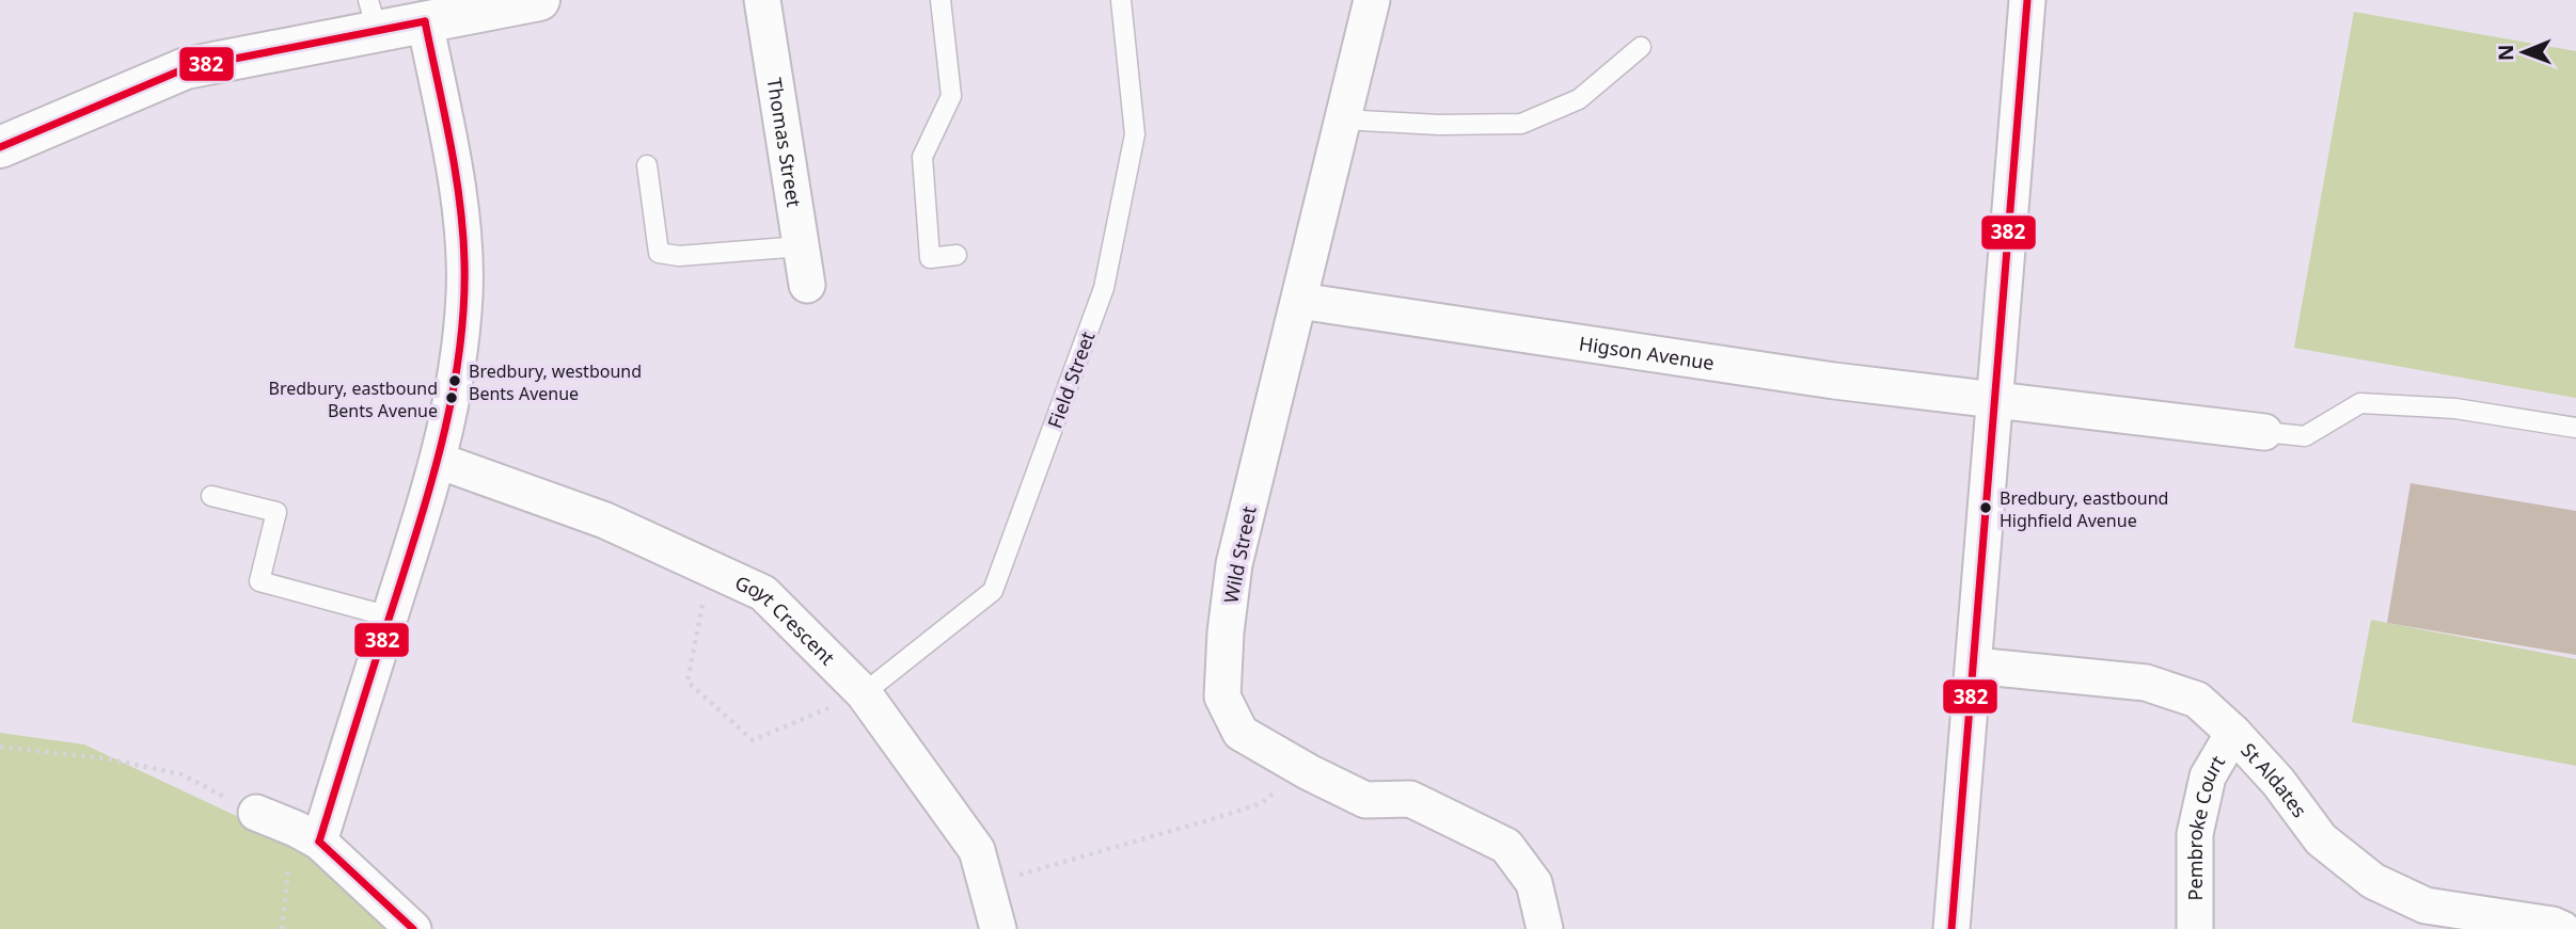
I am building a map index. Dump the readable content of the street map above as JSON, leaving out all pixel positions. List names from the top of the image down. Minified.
{"streets":{"street":["Thomas Street","Higson Avenue","Wild Street","Goyt Crescent","St Aldates","Pembroke Court"],"lane":["Field Street"]},"crossings":[["Higson Avenue","Wild Street"],["Field Street","Goyt Crescent"],["St Aldates","Pembroke Court"]],"places":["Bredbury, westbound Bents Avenue","Bredbury, eastbound Bents Avenue","Bredbury, eastbound Highfield Avenue"],"lines":["transit line 382"],"north":"left"}
